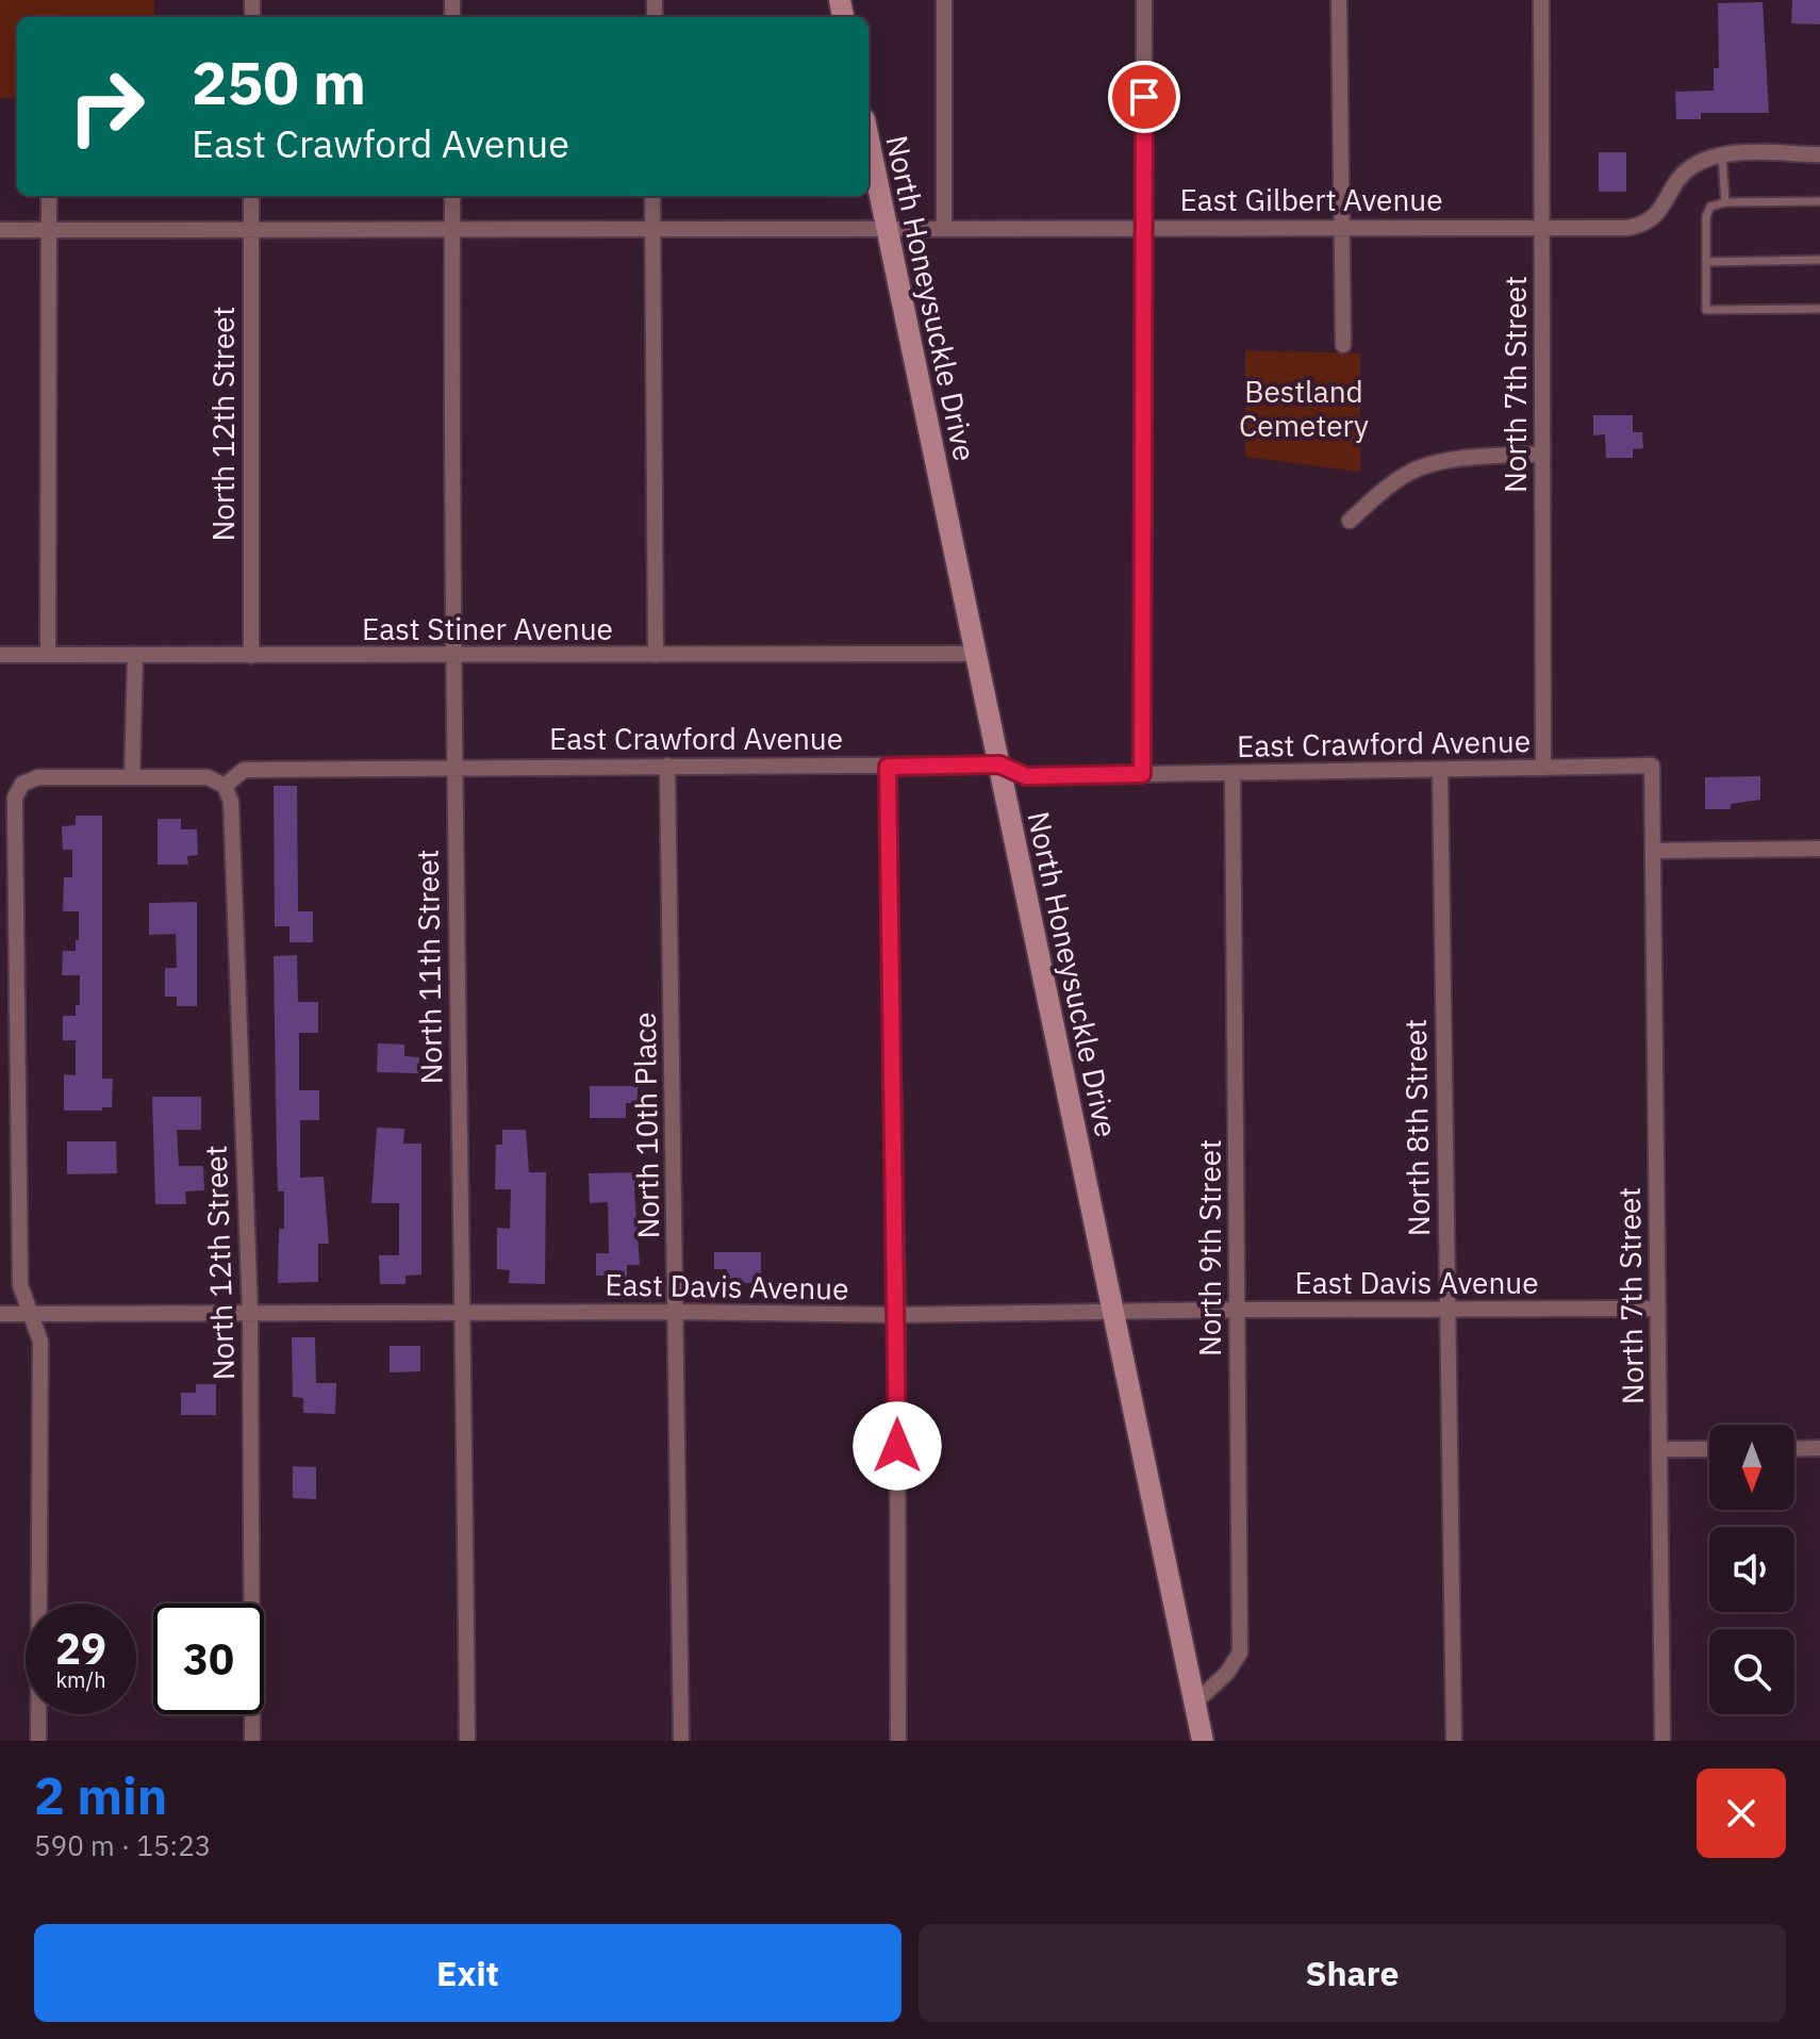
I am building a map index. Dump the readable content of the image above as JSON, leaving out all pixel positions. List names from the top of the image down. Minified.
{"streets":{"street":["East Gilbert Avenue","North Honeysuckle Drive","North 7th Street","North 12th Street","East Stiner Avenue","East Crawford Avenue","North 11th Street","North 10th Place","North 8th Street","North 9th Street","East Davis Avenue"]},"crossings":[["East Gilbert Avenue","North Honeysuckle Drive"],["East Gilbert Avenue","North 7th Street"],["East Gilbert Avenue","North 12th Street"],["East Gilbert Avenue","North 11th Street"],["North Honeysuckle Drive","East Stiner Avenue"],["North Honeysuckle Drive","East Crawford Avenue"],["North Honeysuckle Drive","North 9th Street"],["North Honeysuckle Drive","East Davis Avenue"],["North 7th Street","East Crawford Avenue"],["North 7th Street","East Davis Avenue"],["North 12th Street","East Stiner Avenue"],["North 12th Street","East Crawford Avenue"],["North 12th Street","East Davis Avenue"],["East Stiner Avenue","North 11th Street"],["East Crawford Avenue","North 11th Street"],["East Crawford Avenue","North 10th Place"],["East Crawford Avenue","North 8th Street"],["East Crawford Avenue","North 9th Street"],["North 11th Street","East Davis Avenue"],["North 10th Place","East Davis Avenue"],["North 8th Street","East Davis Avenue"],["North 9th Street","East Davis Avenue"]],"parks":["Bestland Cemetery"],"north":"bottom","page":{"turn":["250 m","East Crawford Avenue"],"speed":"29 km/h","limit":"30","heading":["2 min","590 m · 15:23"],"buttons":["Exit","Share"]}}
